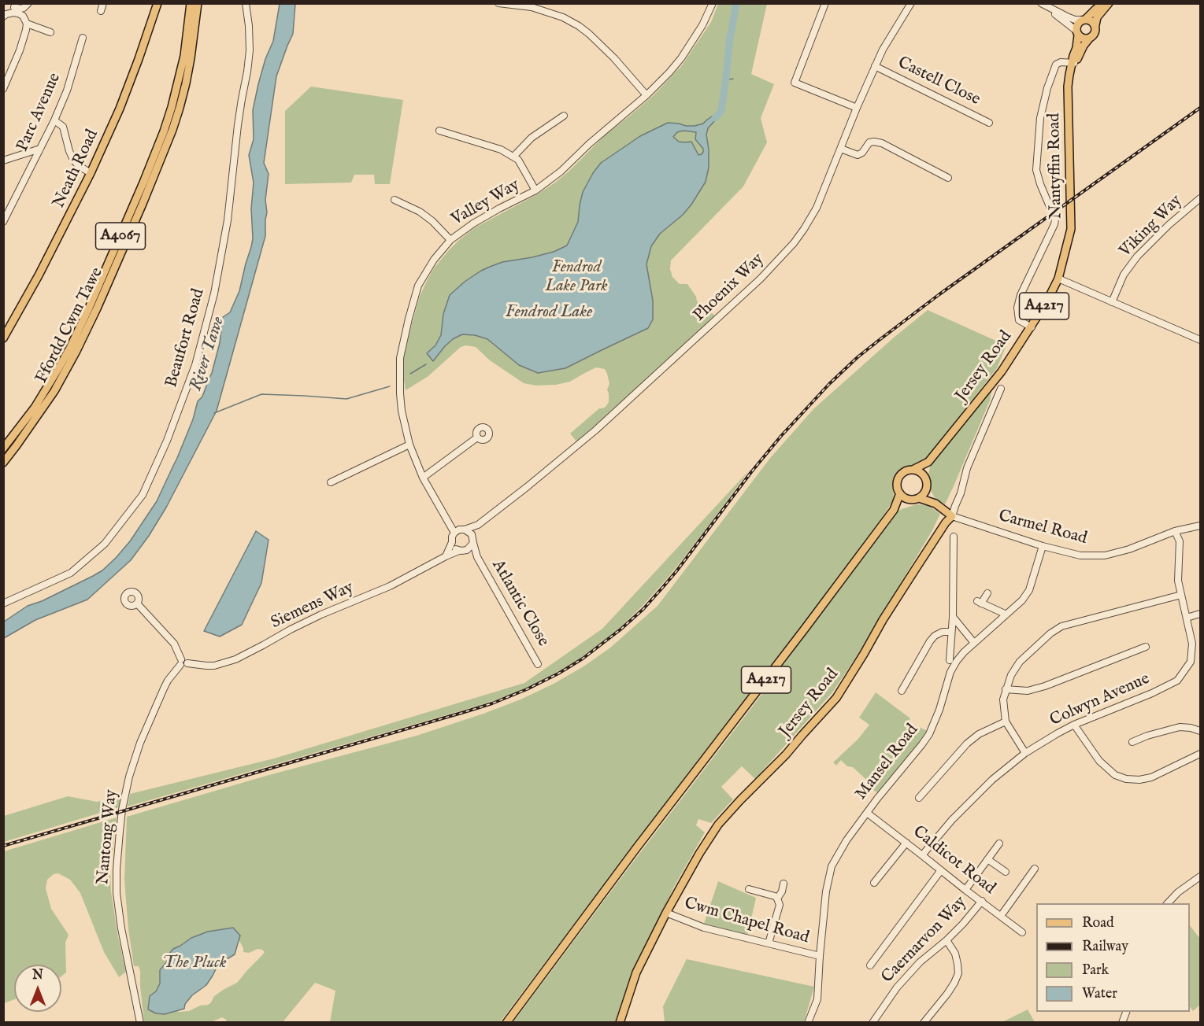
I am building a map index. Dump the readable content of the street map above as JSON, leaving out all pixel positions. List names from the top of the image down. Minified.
{"streets":{"main road":["Nantyffin Road","Neath Road","A4067","A4217","Ffordd Cwm Tawe","Jersey Road","Carmel Road"],"street":["Castell Close","Parc Avenue","Valley Way","Viking Way","Phoenix Way","Beaufort Road","Atlantic Close","Siemens Way","Colwyn Avenue","Mansel Road","Nantong Way","Caldicot Road","Cwm Chapel Road","Caernarvon Way"]},"crossings":[["Castell Close","Phoenix Way"],["Nantyffin Road","Jersey Road"],["Valley Way","Phoenix Way"],["Valley Way","Atlantic Close"],["Valley Way","Siemens Way"],["Phoenix Way","Atlantic Close"],["Phoenix Way","Siemens Way"],["A4217","Jersey Road"],["A4217","Carmel Road"],["Jersey Road","Carmel Road"],["Jersey Road","Cwm Chapel Road"],["Carmel Road","Colwyn Avenue"],["Carmel Road","Mansel Road"],["Atlantic Close","Siemens Way"],["Siemens Way","Nantong Way"],["Colwyn Avenue","Caldicot Road"],["Mansel Road","Caldicot Road"],["Mansel Road","Cwm Chapel Road"],["Caldicot Road","Caernarvon Way"]],"water":["Fendrod Lake","River Tawe","The Pluck"],"parks":["Fendrod Lake Park"],"legend":["Road","Railway","Park","Water"],"north":"top"}
